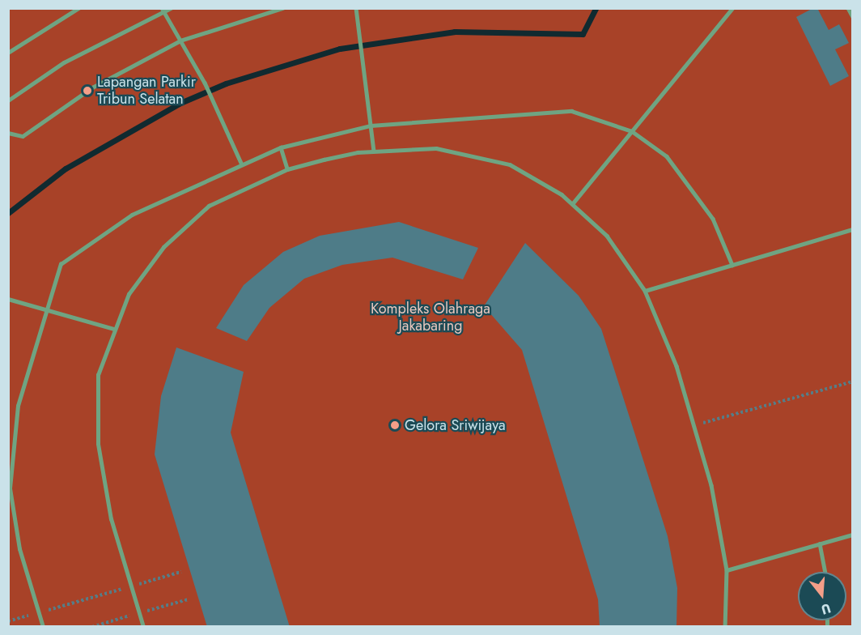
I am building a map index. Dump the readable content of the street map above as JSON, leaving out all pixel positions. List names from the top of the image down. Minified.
{"parks":["Kompleks Olahraga Jakabaring"],"places":["Lapangan Parkir Tribun Selatan","Gelora Sriwijaya"],"north":"bottom"}
